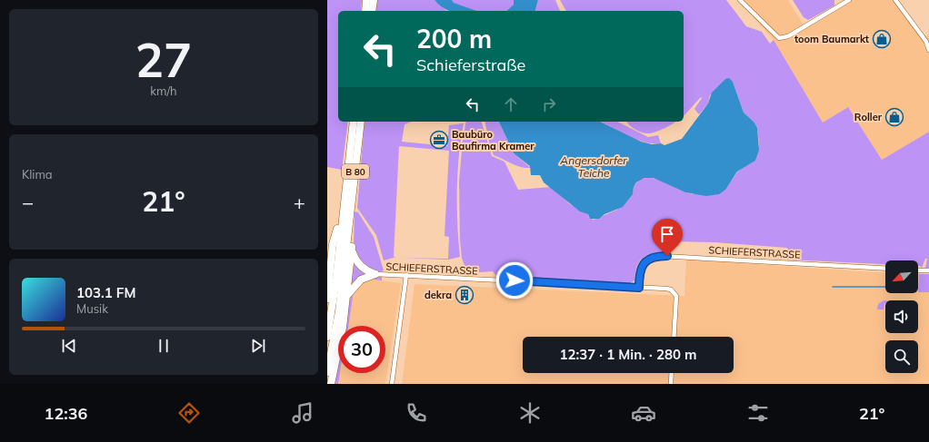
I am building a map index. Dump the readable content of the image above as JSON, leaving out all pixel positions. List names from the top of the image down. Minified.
{"streets":{"highway":["B 80"],"street":["SCHIEFERSTRASSE"]},"water":["Angersdorfer Teiche"],"places":{"shop":["toom Baumarkt","Roller"],"office":["Baubüro Baufirma Kramer"],"building":["dekra"]},"north":"bottom left","page":{"tile":[["27","km/h"],"Klima"],"turn":["200 m","Schieferstraße"],"heat":["−","21°","+"],"song":["103.1 FM","Musik"],"limit":"30","trip":"12:37 · 1 Min. · 280 m","tabs":["12:36","21°"]}}
